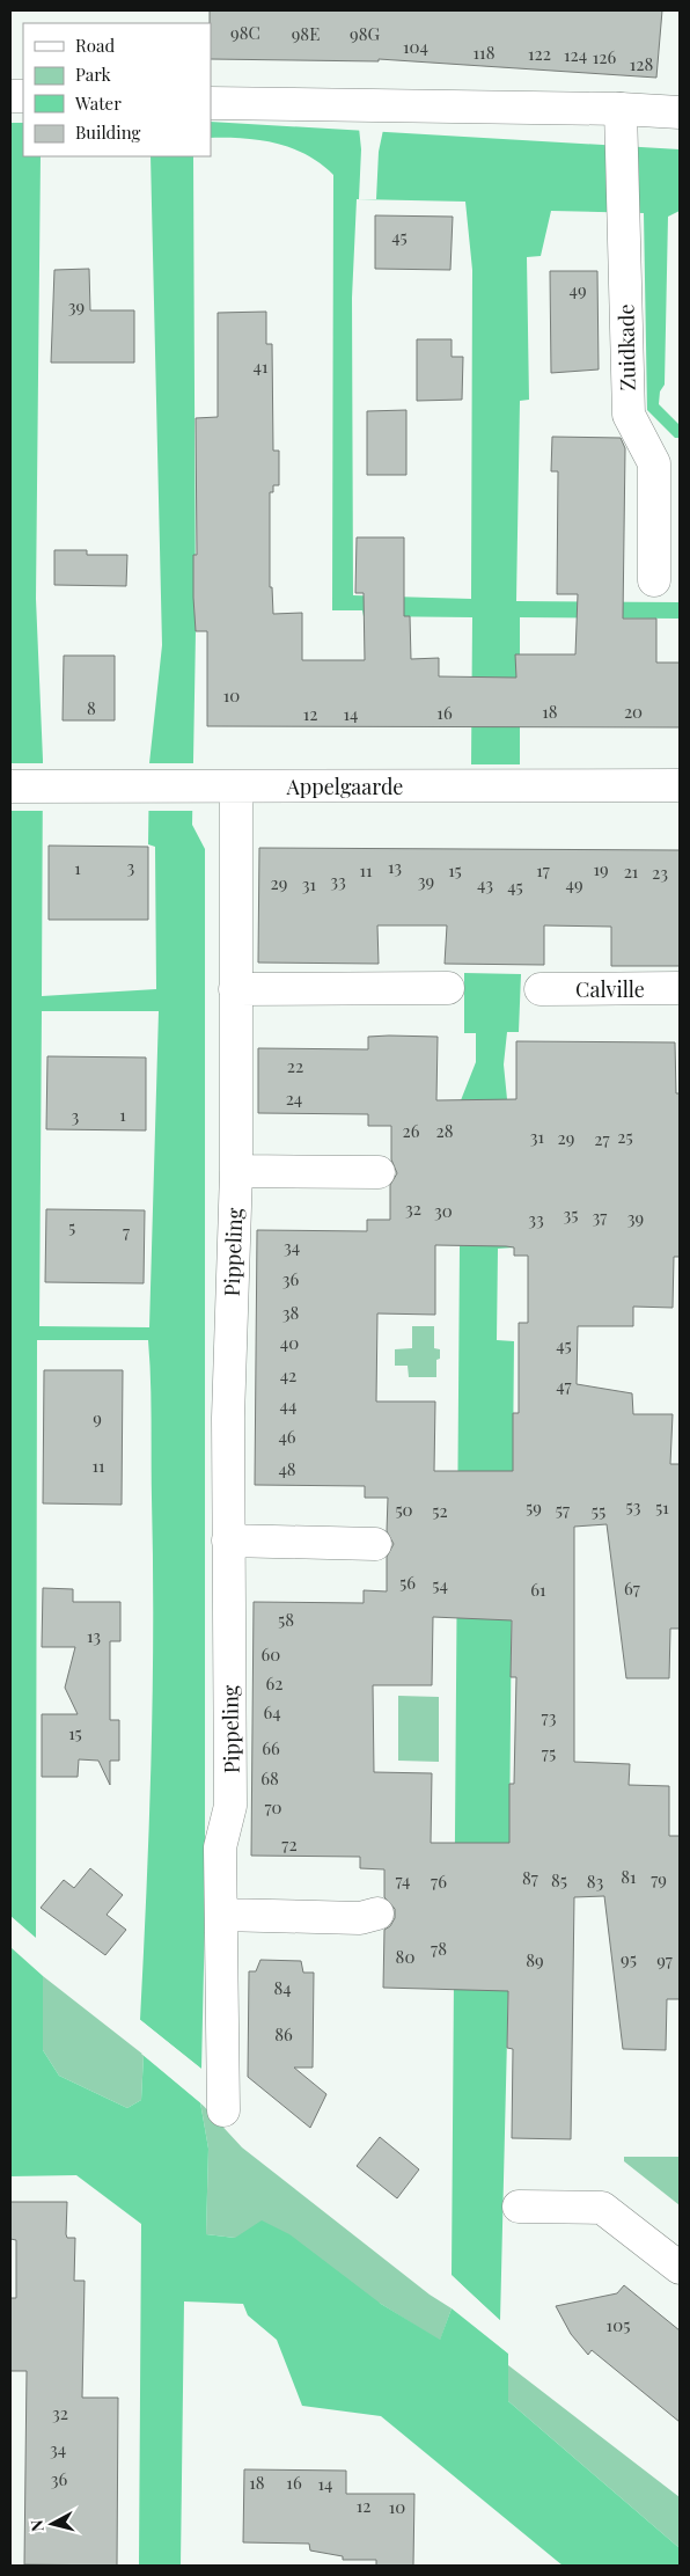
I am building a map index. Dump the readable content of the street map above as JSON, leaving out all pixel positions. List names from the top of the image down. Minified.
{"streets":{"street":["Zuidkade","Appelgaarde","Calville","Pippeling"]},"crossings":[["Appelgaarde","Pippeling"]],"house_numbers":["98C","98E","98G","104","118","122","124","126","128","45","49","39","41","10","8","18","20","16","12","14","3","13","1","19","11","15","17","21","23","33","39","29","31","43","49","45","22","24","1","3","26","28","31","25","29","27","32","30","35","37","39","33","5","7","34","36","38","40","45","42","47","44","9","46","11","48","53","59","51","50","57","52","55","56","54","67","61","58","13","60","62","64","73","15","66","75","68","70","72","81","87","79","74","85","76","83","78","80","95","89","97","84","86","105","32","34","36","18","16","14","12","10"],"legend":["Road","Park","Water","Building"],"north":"left"}
